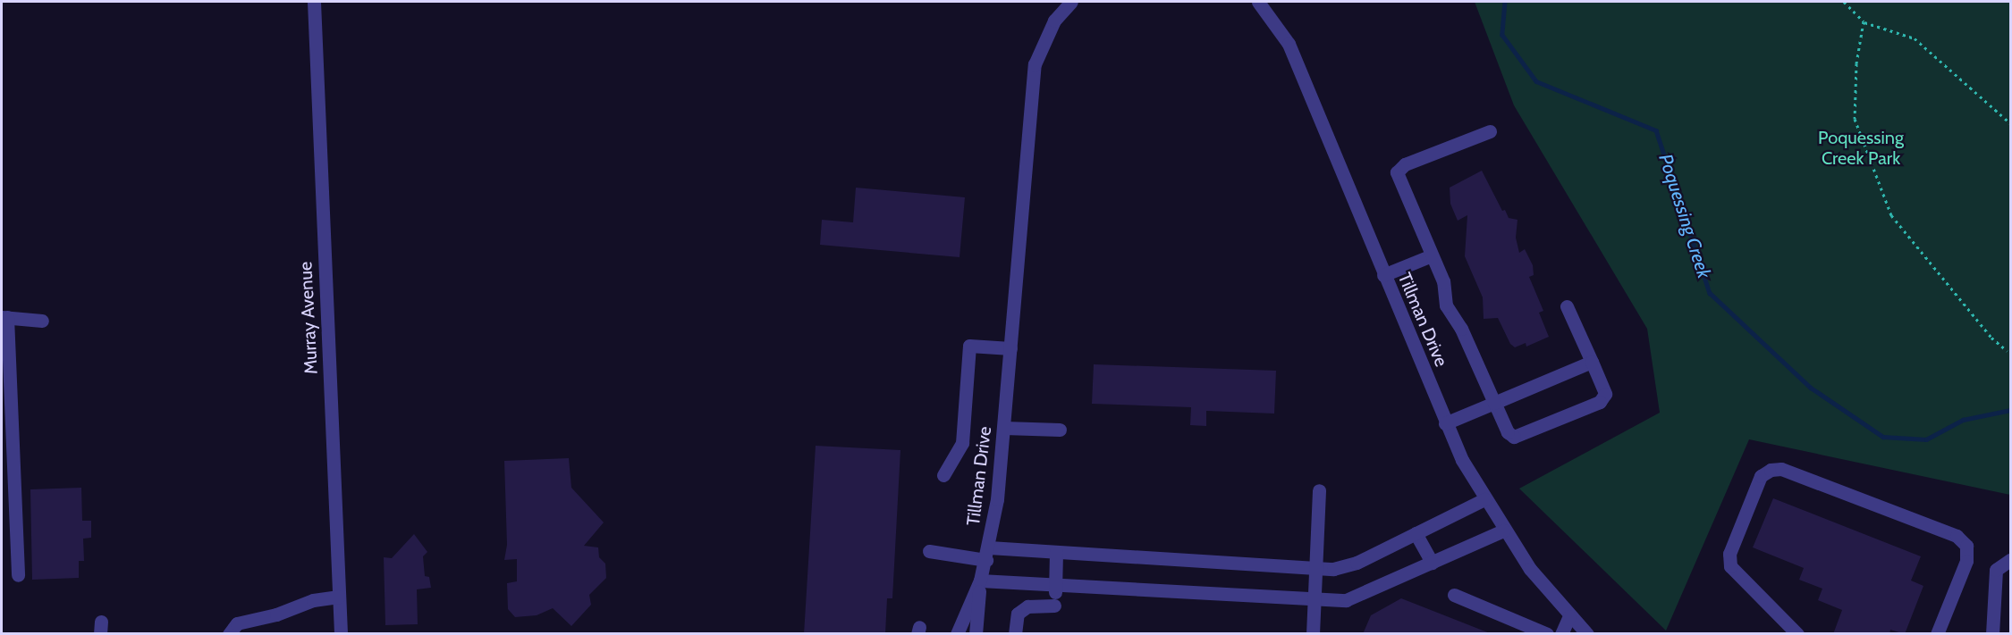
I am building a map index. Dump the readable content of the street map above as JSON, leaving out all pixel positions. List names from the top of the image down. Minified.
{"streets":{"street":["Murray Avenue","Tillman Drive"]},"water":["Poquessing Creek"],"parks":["Poquessing Creek Park"]}
